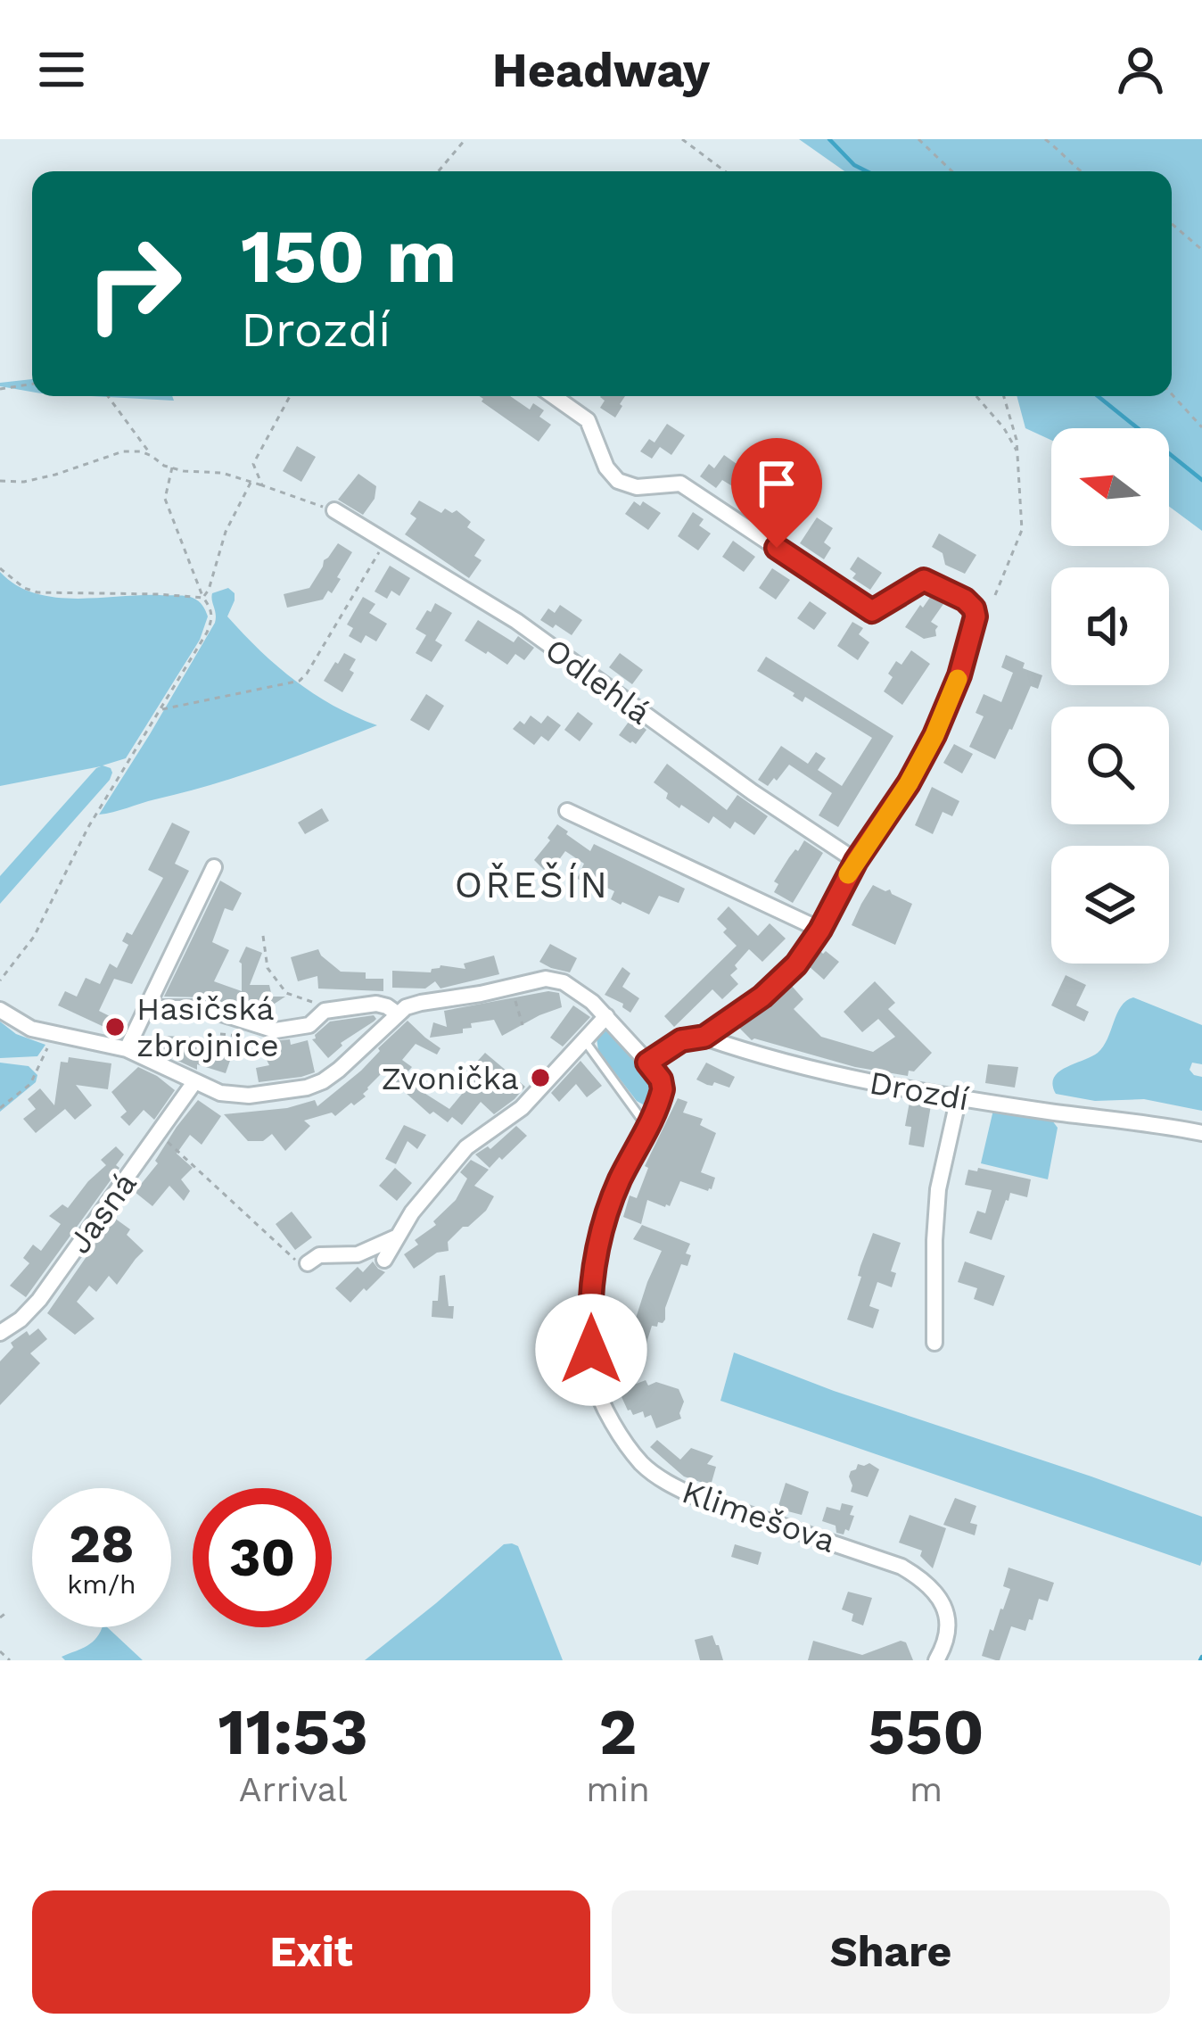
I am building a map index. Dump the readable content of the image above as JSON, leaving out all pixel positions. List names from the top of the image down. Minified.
{"streets":{"street":["Odlehlá","Drozdí","Jasná","Klimešova"]},"districts":["OŘEŠÍN"],"places":["Hasičská zbrojnice","Zvonička"],"north":"left","page":{"header":"Headway","turn":["150 m","Drozdí"],"speed":"28 km/h","limit":"30","eta":["11:53","Arrival","2","min","550","m"],"buttons":["Exit","Share"]}}
